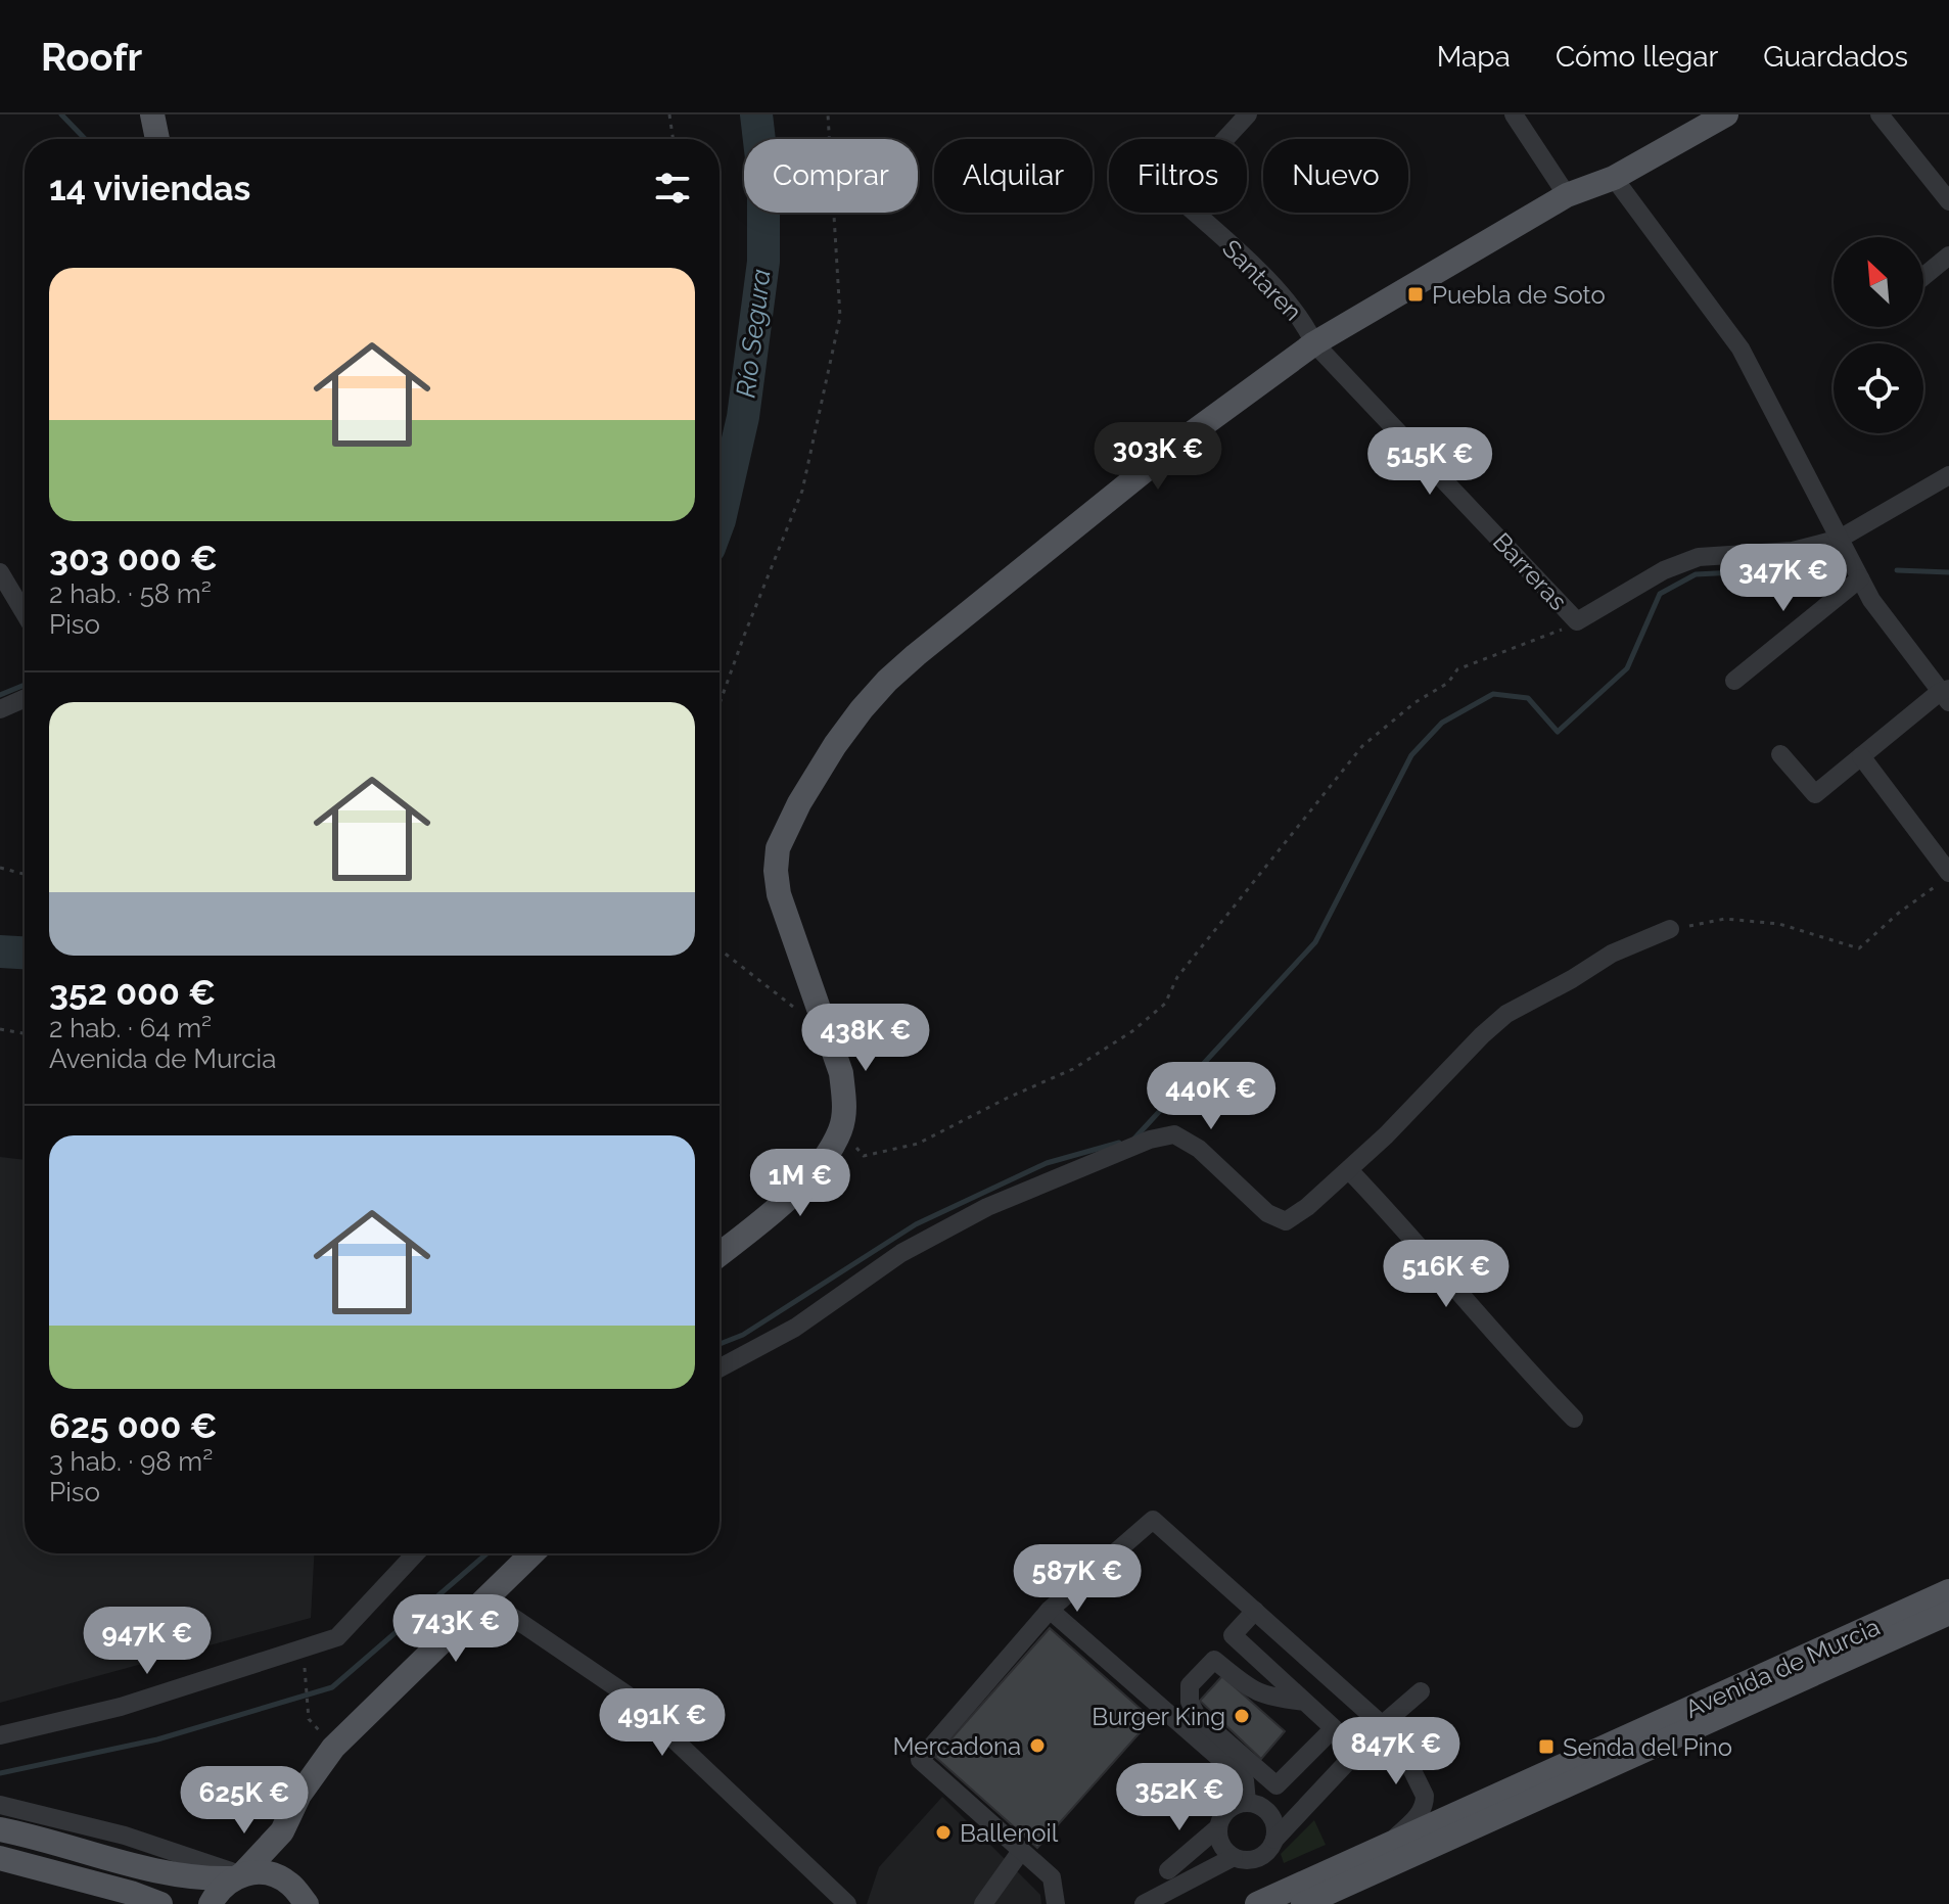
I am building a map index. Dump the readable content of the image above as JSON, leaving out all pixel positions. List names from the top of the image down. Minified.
{"streets":{"main road":["Avenida de Murcia"],"street":["Santaren","Barreras"]},"crossings":[["Santaren","Barreras"]],"water":["Río Segura"],"places":{"transit":["Puebla de Soto","Senda del Pino"],"other":["Burger King","Mercadona","Ballenoil"]},"north":"top left","page":{"header":"Roofr","nav":["Mapa","Cómo llegar","Guardados"],"chip":["Comprar","Alquilar","Filtros","Nuevo"],"heading":"14 viviendas","list":[{"name":"303 000 €","note":"2 hab. · 58 m² · Piso"},{"name":"352 000 €","note":"2 hab. · 64 m² · Avenida de Murcia"},{"name":"625 000 €","note":"3 hab. · 98 m² · Piso"}],"price":["303K €","515K €","347K €","438K €","440K €","1M €","516K €","587K €","743K €","947K €","491K €","847K €","352K €","625K €"]}}
